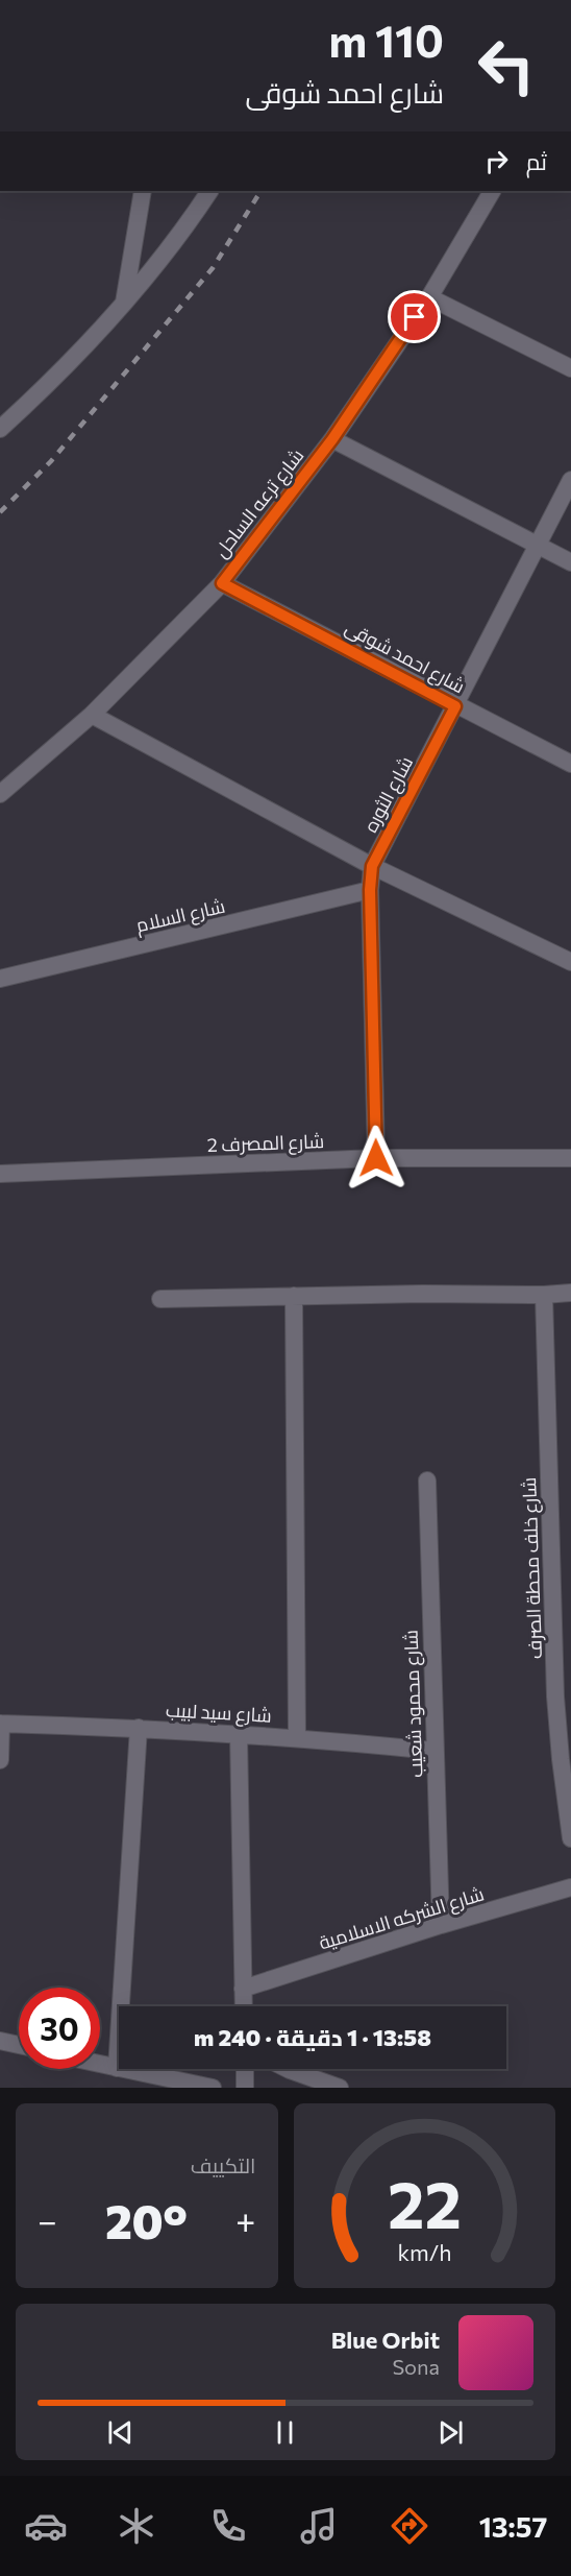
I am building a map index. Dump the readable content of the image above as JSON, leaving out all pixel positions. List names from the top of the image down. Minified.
{"streets":{"street":["شارع ترعه الساحل","شارع احمد شوقى","شارع الثوره","شارع السلام","شارع المصرف 2","شارع خلف محطة الصرف","شارع محمود شعيب","شارع سيد لبيب","شارع الشركه الاسلامية"]},"crossings":[["شارع ترعه الساحل","شارع احمد شوقى"],["شارع احمد شوقى","شارع الثوره"],["شارع الثوره","شارع السلام"],["شارع الثوره","شارع المصرف 2"],["شارع محمود شعيب","شارع سيد لبيب"],["شارع محمود شعيب","شارع الشركه الاسلامية"]],"page":{"turn":["110 m","شارع احمد شوقى"],"then":"ثم","limit":"30","trip":"13:58 · 1 دقيقة · 240 m","tile":"التكييف","heat":["−","20°","+"],"song":["Blue Orbit","Sona"],"tabs":"13:57","gauge":["22","km/h"]}}
